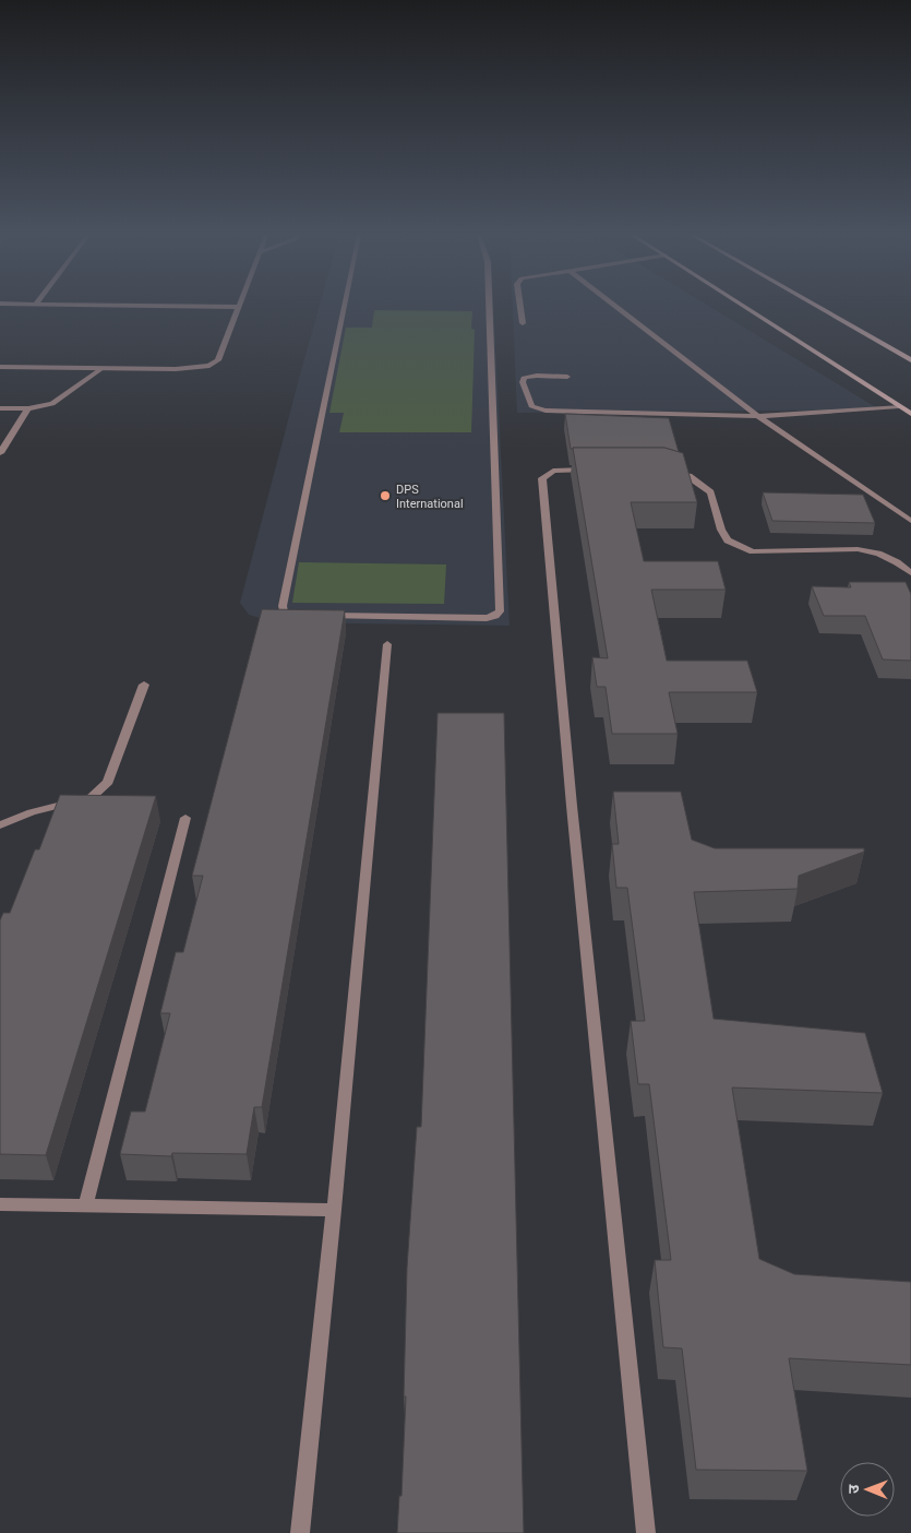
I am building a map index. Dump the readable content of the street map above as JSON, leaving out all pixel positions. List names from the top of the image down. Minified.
{"places":["DPS International"],"north":"left"}
